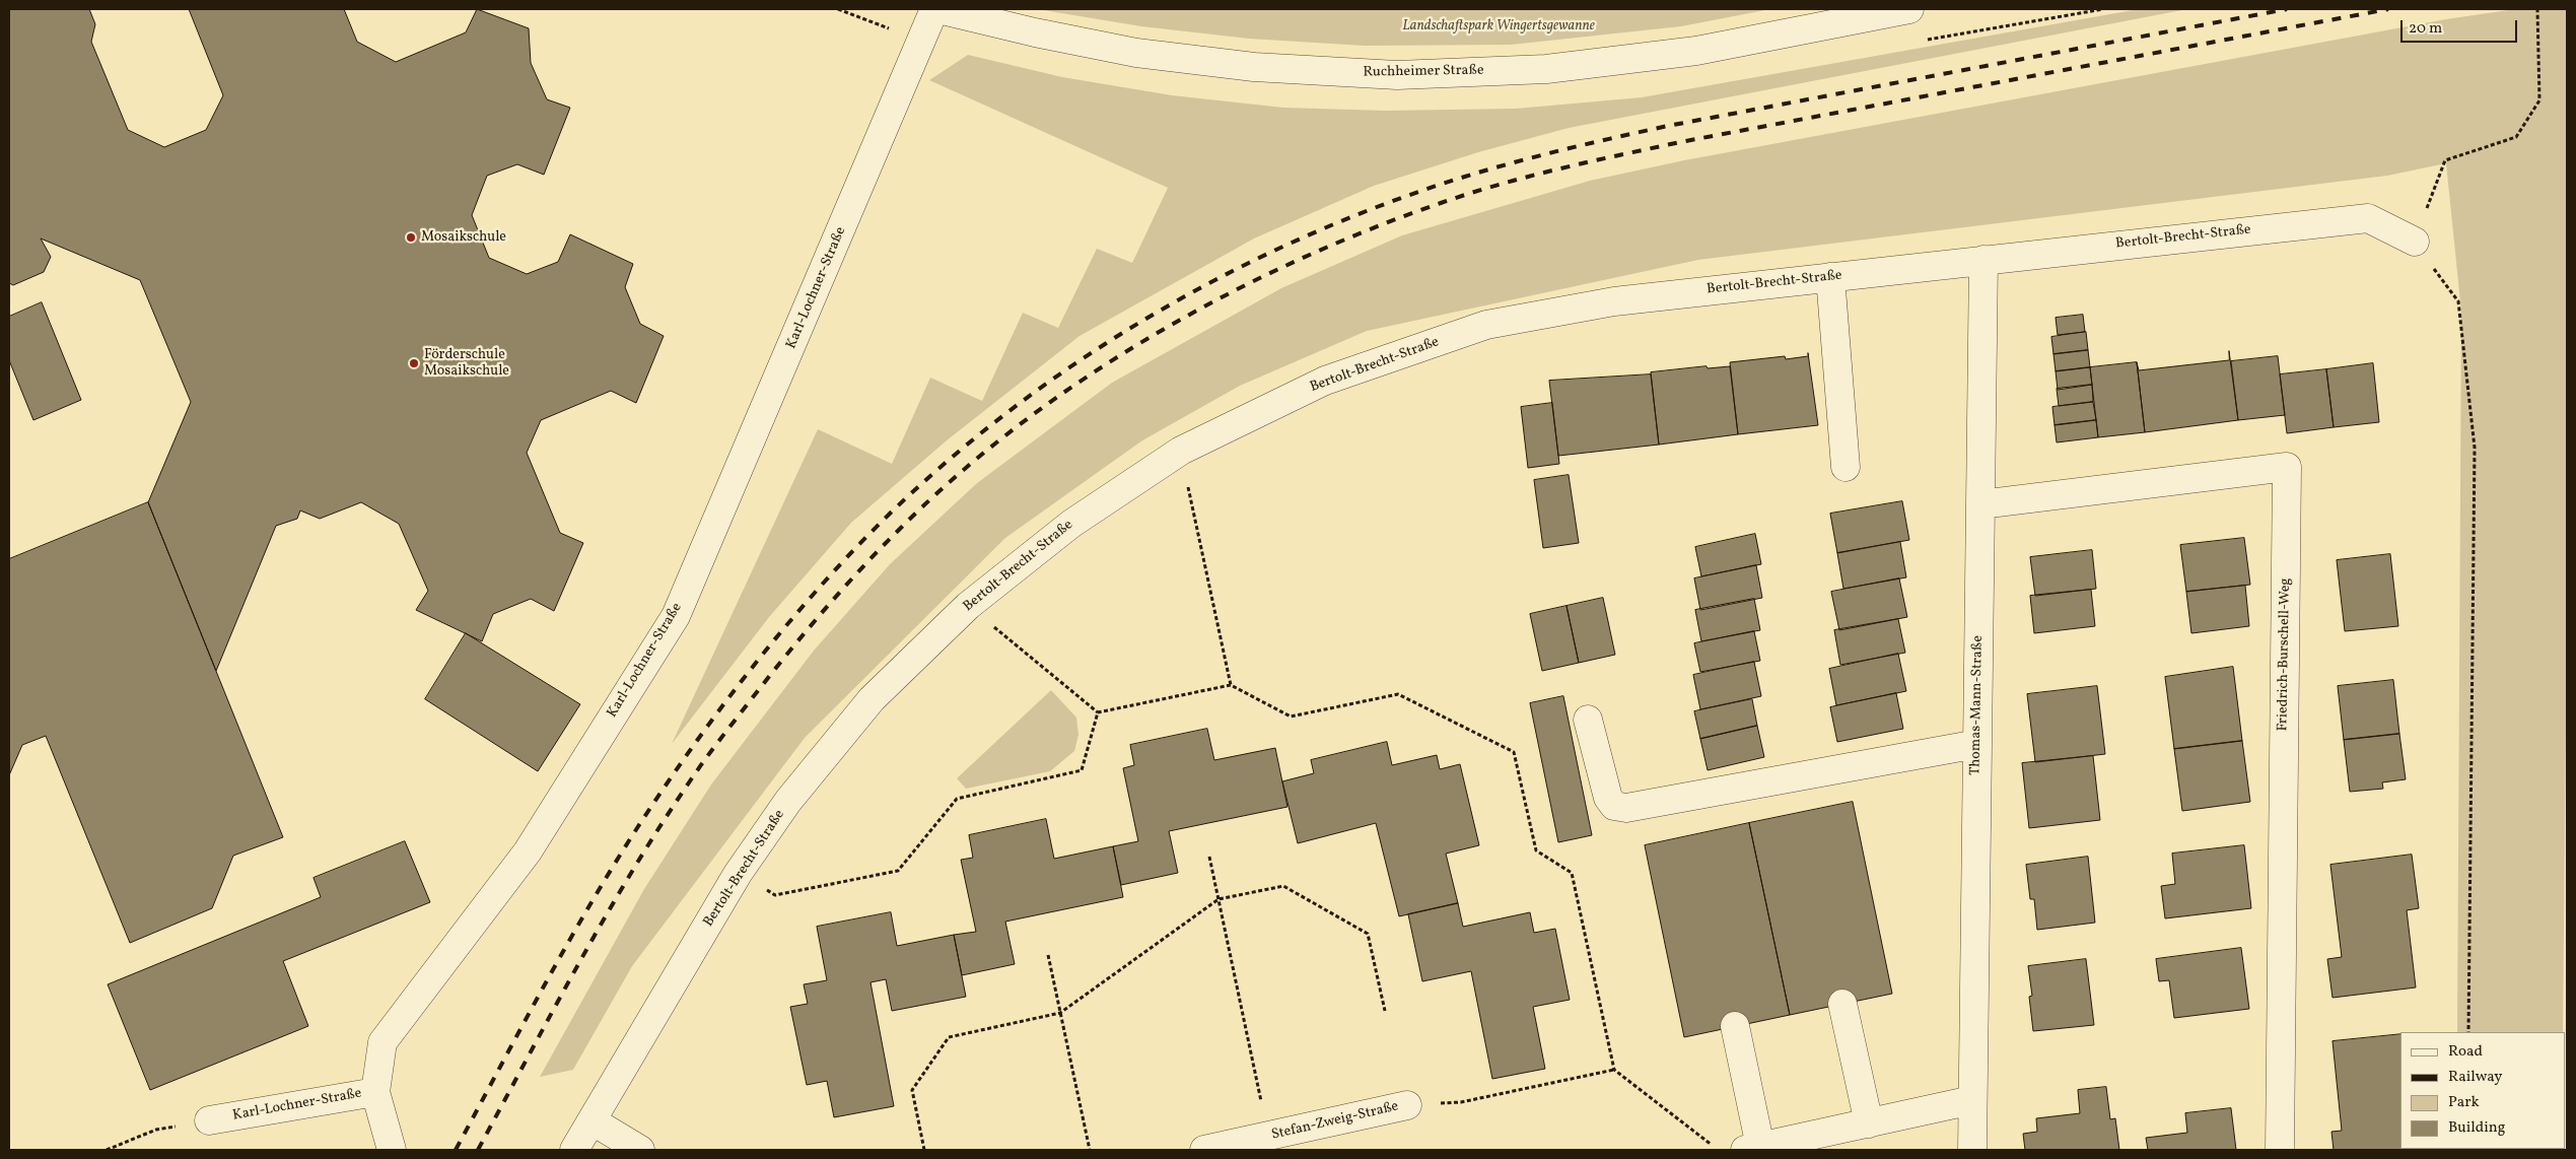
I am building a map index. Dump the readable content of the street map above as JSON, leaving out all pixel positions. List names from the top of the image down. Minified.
{"streets":{"street":["Ruchheimer Straße","Bertolt-Brecht-Straße","Karl-Lochner-Straße","Friedrich-Burschell-Weg","Thomas-Mann-Straße","Stefan-Zweig-Straße"]},"crossings":[["Ruchheimer Straße","Karl-Lochner-Straße"],["Bertolt-Brecht-Straße","Thomas-Mann-Straße"],["Friedrich-Burschell-Weg","Thomas-Mann-Straße"]],"parks":["Landschaftspark Wingertsgewanne"],"places":["Mosaikschule","Förderschule Mosaikschule"],"legend":["Road","Railway","Park","Building"],"scale_bar":"20 m"}
